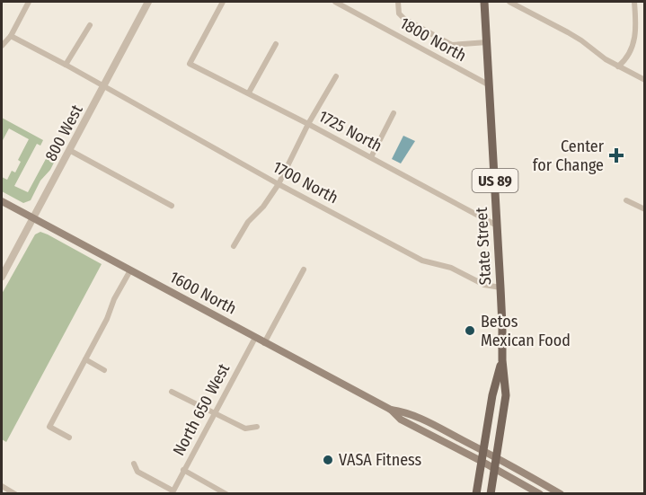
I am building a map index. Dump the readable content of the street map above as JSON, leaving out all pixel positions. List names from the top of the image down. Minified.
{"streets":{"main road":["US 89","State Street","1600 North"],"street":["1800 North","1725 North","800 West","1700 North","North 650 West"]},"crossings":[["1800 North","State Street"],["1725 North","State Street"],["800 West","1700 North"],["800 West","1600 North"],["1700 North","State Street"],["State Street","1600 North"],["1600 North","North 650 West"]],"places":{"health":["Center for Change"],"other":["Betos Mexican Food","VASA Fitness"]}}
